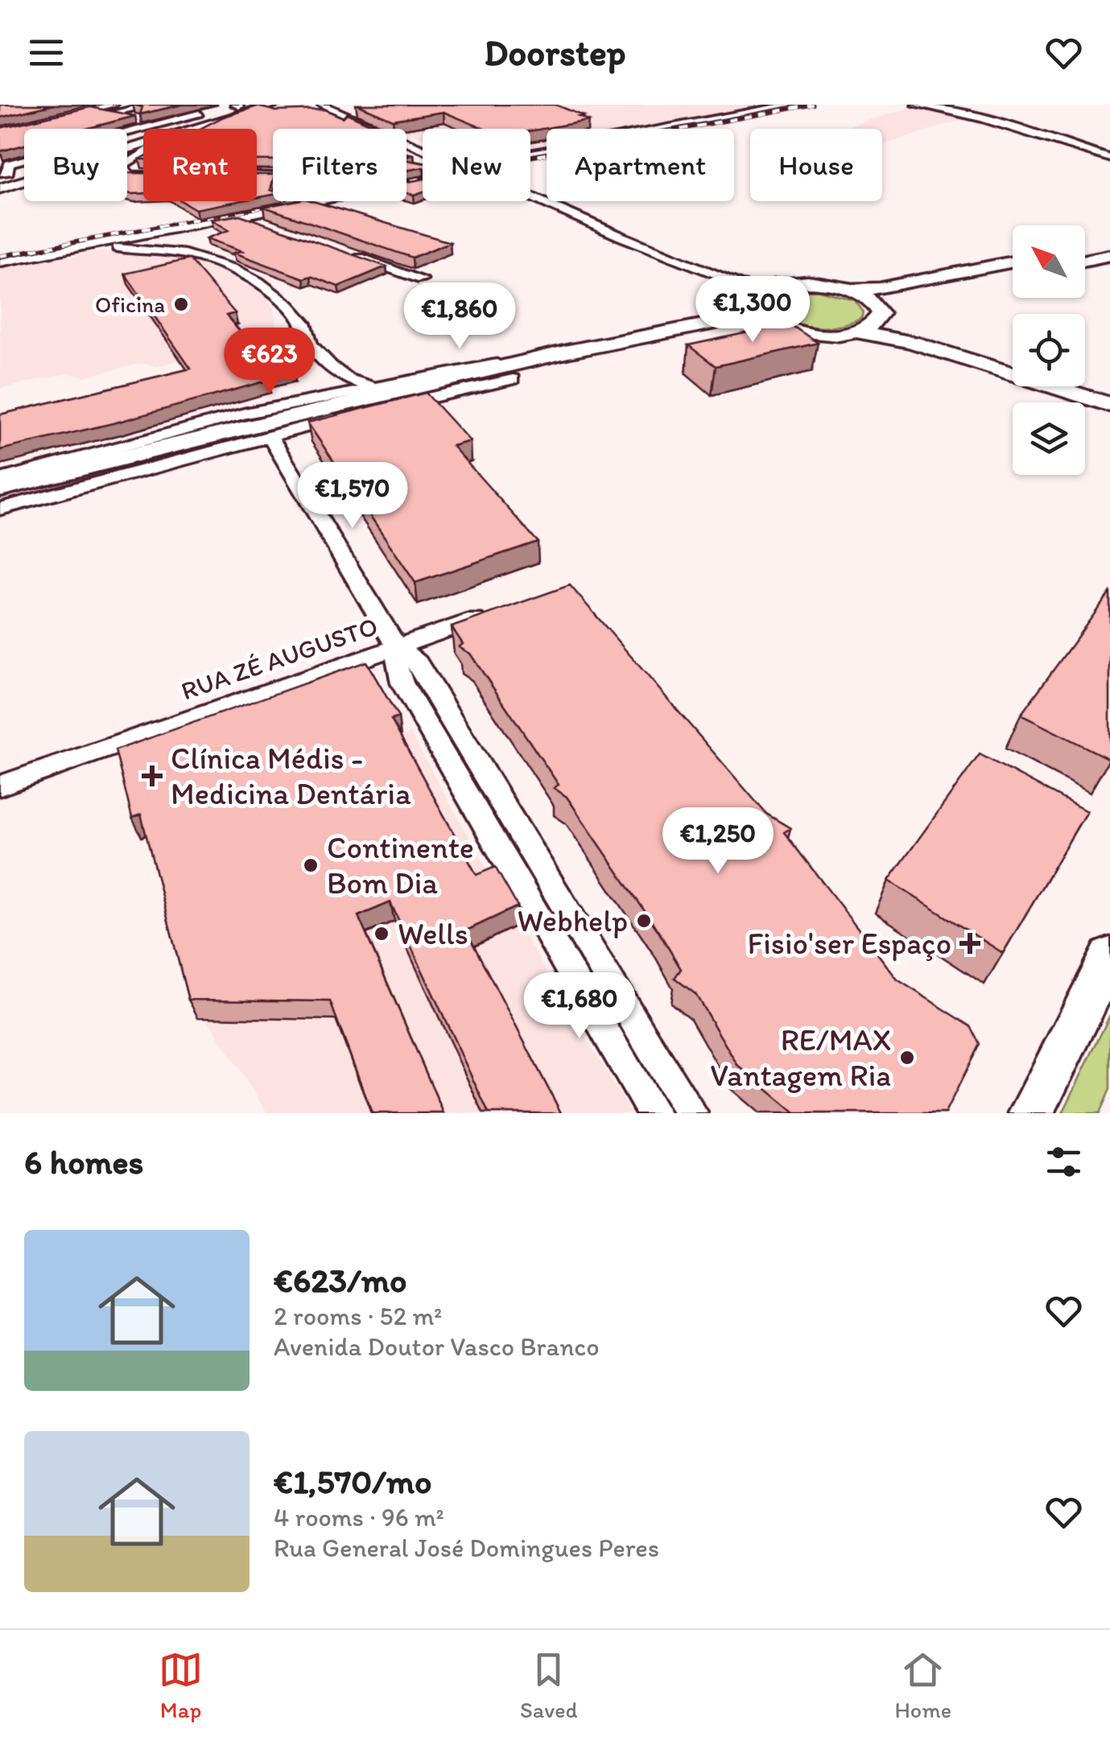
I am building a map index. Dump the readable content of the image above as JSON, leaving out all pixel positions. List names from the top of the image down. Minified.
{"streets":{"street":["RUA ZÉ AUGUSTO"]},"places":{"other":["Oficina","Continente Bom Dia","Webhelp","Wells","RE/MAX Vantagem Ria"],"health":["Clínica Médis - Medicina Dentária","Fisio'ser Espaço"]},"north":"top left","page":{"header":"Doorstep","chip":["Buy","Rent","Filters","New","Apartment","House"],"price":["€1,300","€1,860","€623","€1,570","€1,250","€1,680"],"heading":"6 homes","list":[{"name":"€623/mo","note":"2 rooms · 52 m² · Avenida Doutor Vasco Branco"},{"name":"€1,570/mo","note":"4 rooms · 96 m² · Rua General José Domingues Peres"}],"tabs":["Map","Saved","Home"]}}
